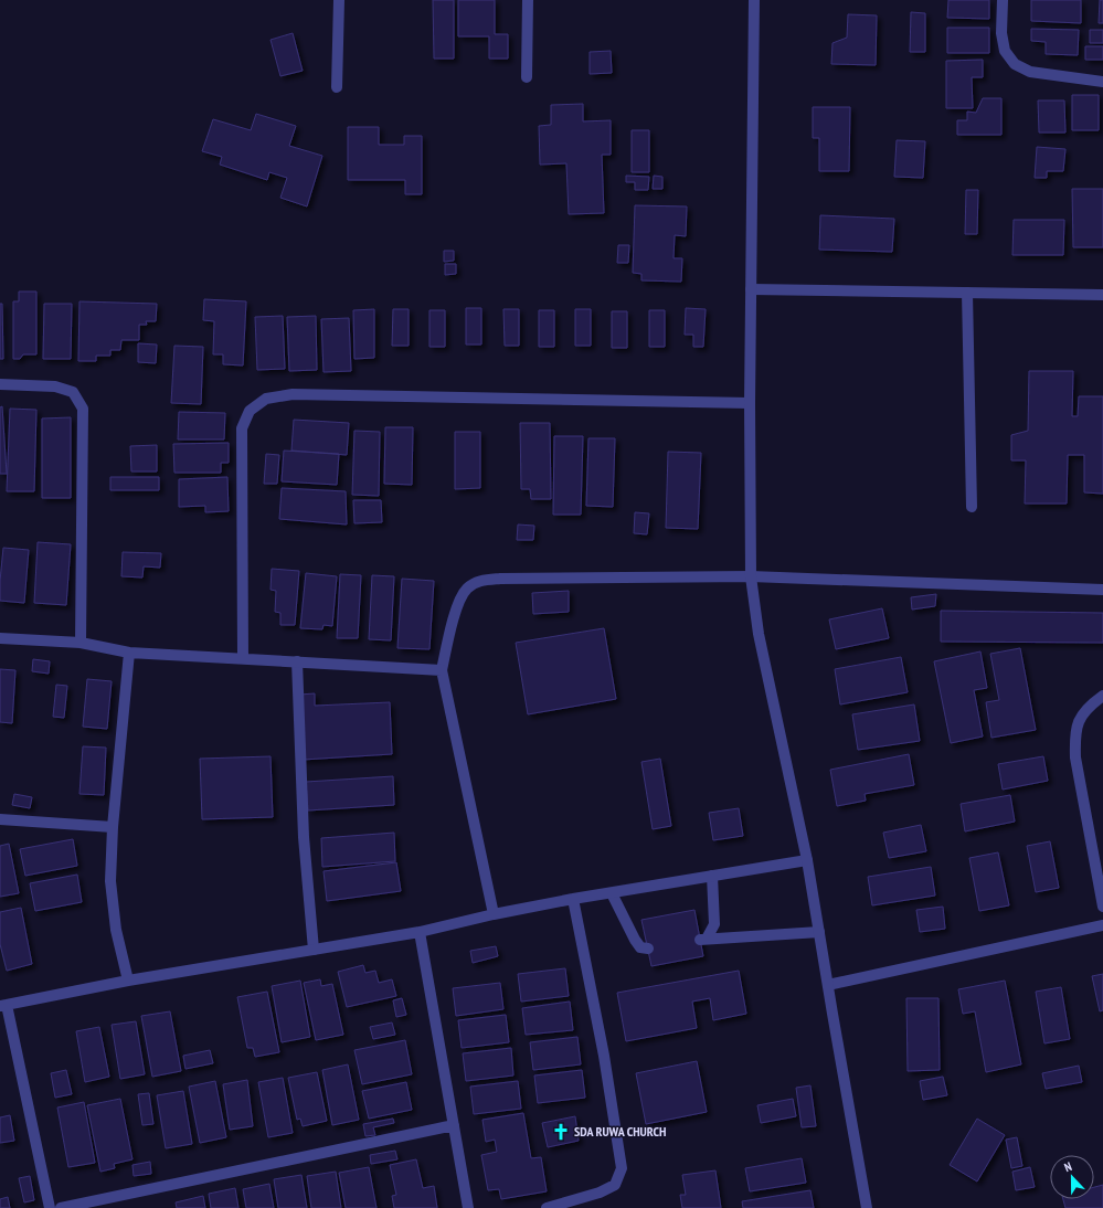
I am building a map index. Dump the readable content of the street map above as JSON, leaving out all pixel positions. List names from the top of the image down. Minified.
{"places":{"church":["SDA RUWA CHURCH"]},"north":"top"}
